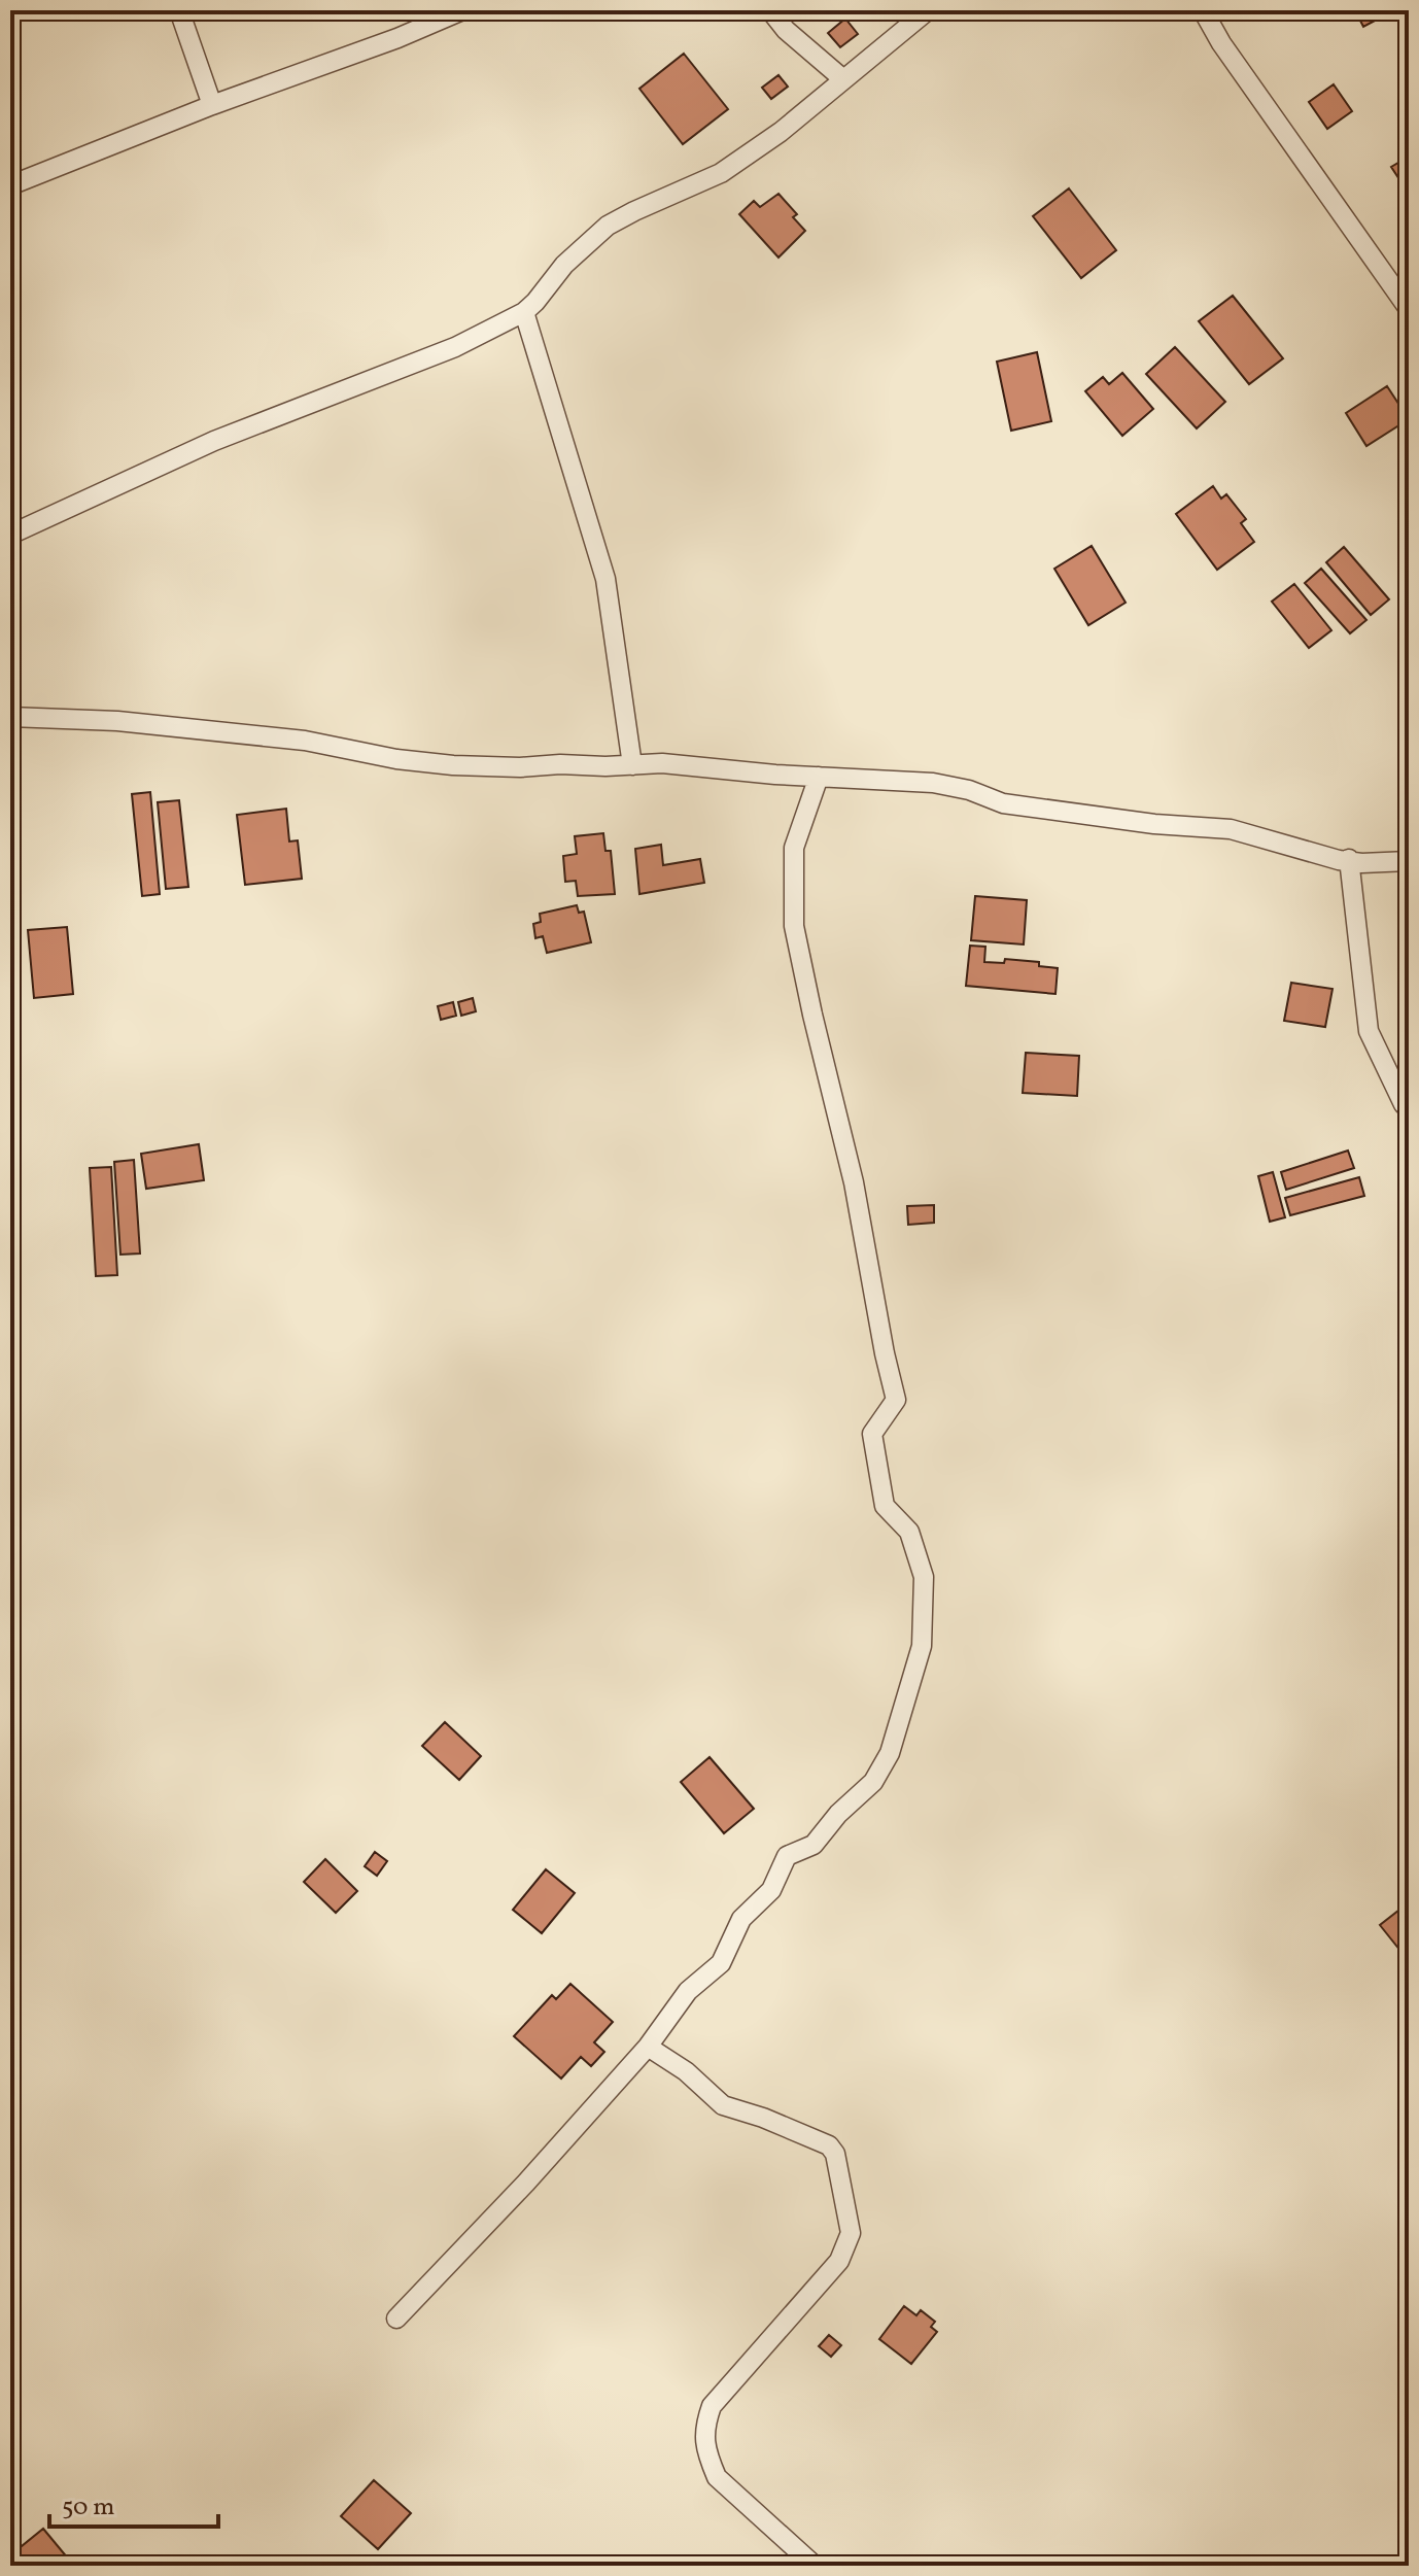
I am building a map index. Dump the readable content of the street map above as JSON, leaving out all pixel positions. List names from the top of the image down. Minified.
{"scale_bar":"50 m"}
